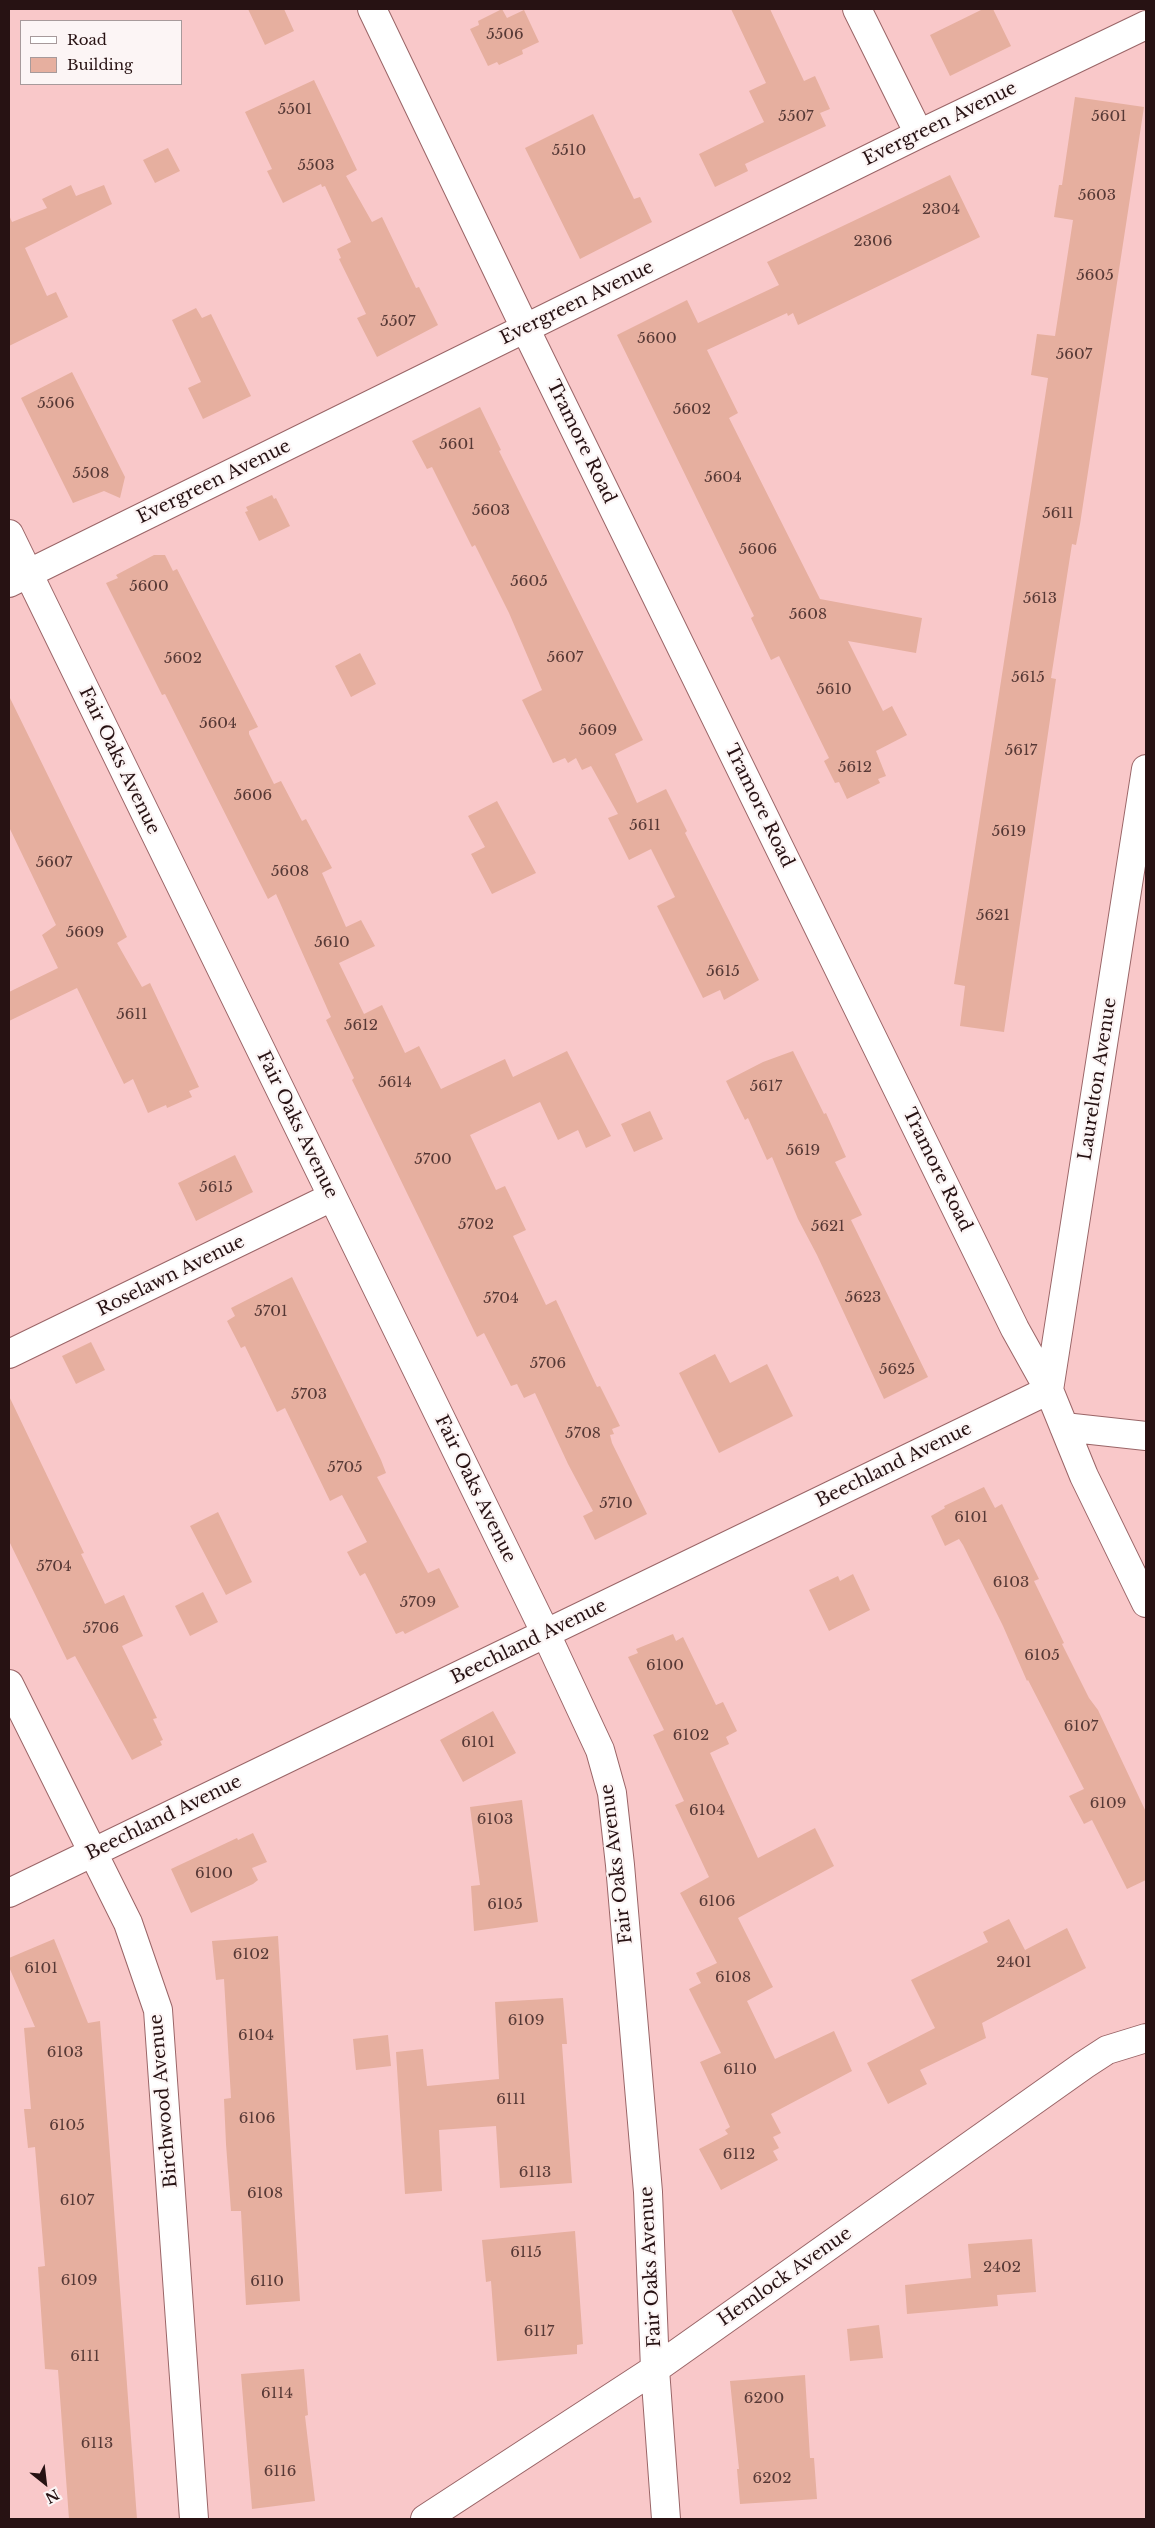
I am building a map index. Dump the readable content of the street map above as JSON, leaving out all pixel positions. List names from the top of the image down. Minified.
{"streets":{"street":["Evergreen Avenue","Tramore Road","Fair Oaks Avenue","Laurelton Avenue","Roselawn Avenue","Beechland Avenue","Birchwood Avenue","Hemlock Avenue"]},"crossings":[["Evergreen Avenue","Tramore Road"],["Evergreen Avenue","Fair Oaks Avenue"],["Tramore Road","Laurelton Avenue"],["Tramore Road","Beechland Avenue"],["Fair Oaks Avenue","Roselawn Avenue"],["Fair Oaks Avenue","Beechland Avenue"],["Fair Oaks Avenue","Hemlock Avenue"],["Laurelton Avenue","Beechland Avenue"],["Beechland Avenue","Birchwood Avenue"]],"house_numbers":["5506","5501","5507","5601","5510","5503","5603","2304","2306","5605","5507","5600","5607","5506","5602","5601","5508","5604","5603","5611","5606","5605","5600","5613","5608","5607","5602","5615","5610","5604","5609","5617","5612","5606","5611","5619","5607","5608","5621","5609","5610","5615","5611","5612","5614","5617","5619","5700","5615","5702","5621","5623","5704","5701","5706","5625","5703","5708","5705","5710","6101","5704","6103","5709","5706","6105","6100","6107","6102","6101","6109","6104","6103","6100","6106","6105","6102","2401","6101","6108","6109","6104","6103","6110","6111","6106","6105","6112","6113","6108","6107","6115","2402","6109","6110","6117","6111","6114","6200","6113","6116","6202"],"legend":["Road","Building"],"north":"bottom right"}
